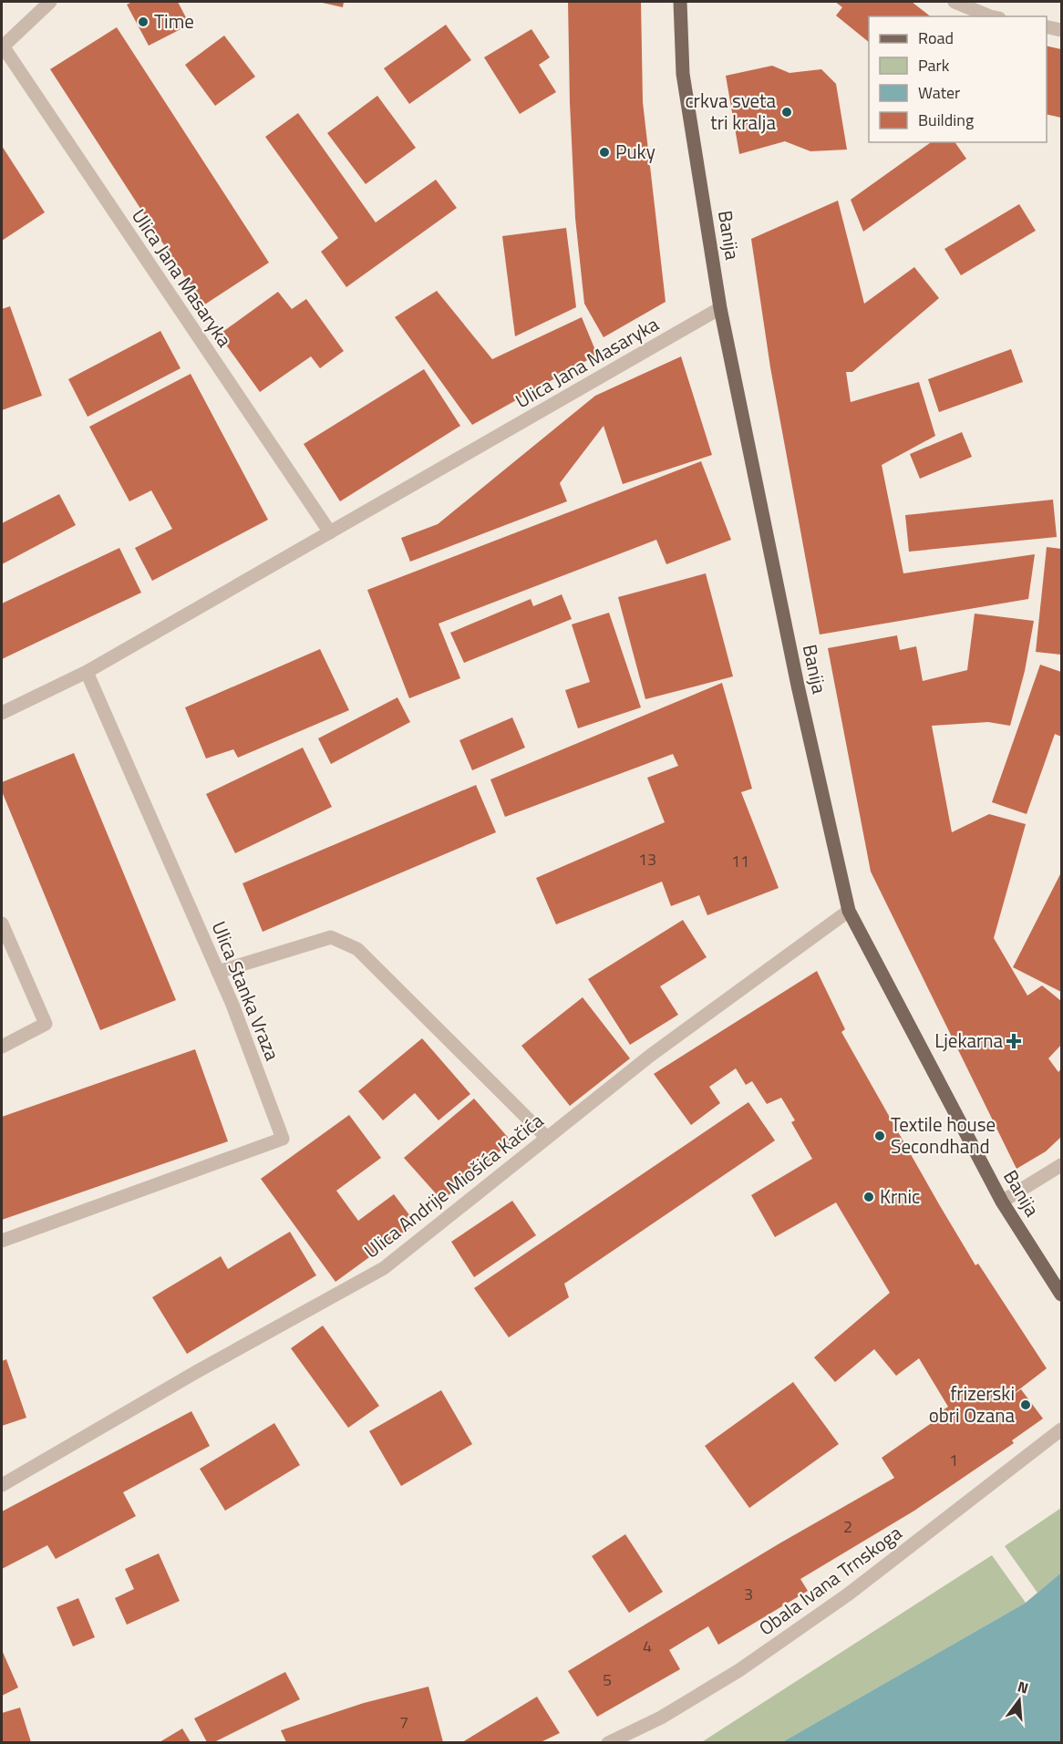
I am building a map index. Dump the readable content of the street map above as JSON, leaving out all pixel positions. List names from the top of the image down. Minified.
{"streets":{"main road":["Banija"],"street":["Ulica Jana Masaryka","Ulica Stanka Vraza","Ulica Andrije Miošića Kačića","Obala Ivana Trnskoga"]},"crossings":[["Banija","Ulica Jana Masaryka"],["Banija","Ulica Andrije Miošića Kačića"],["Ulica Jana Masaryka","Ulica Stanka Vraza"]],"places":{"other":["Time","crkva sveta tri kralja","Puky","Textile house Secondhand","Krnic","frizerski obri Ozana"],"health":["Ljekarna"]},"house_numbers":["13","11","1","2","3","4","5","7"],"legend":["Road","Park","Water","Building"],"north":"top"}
